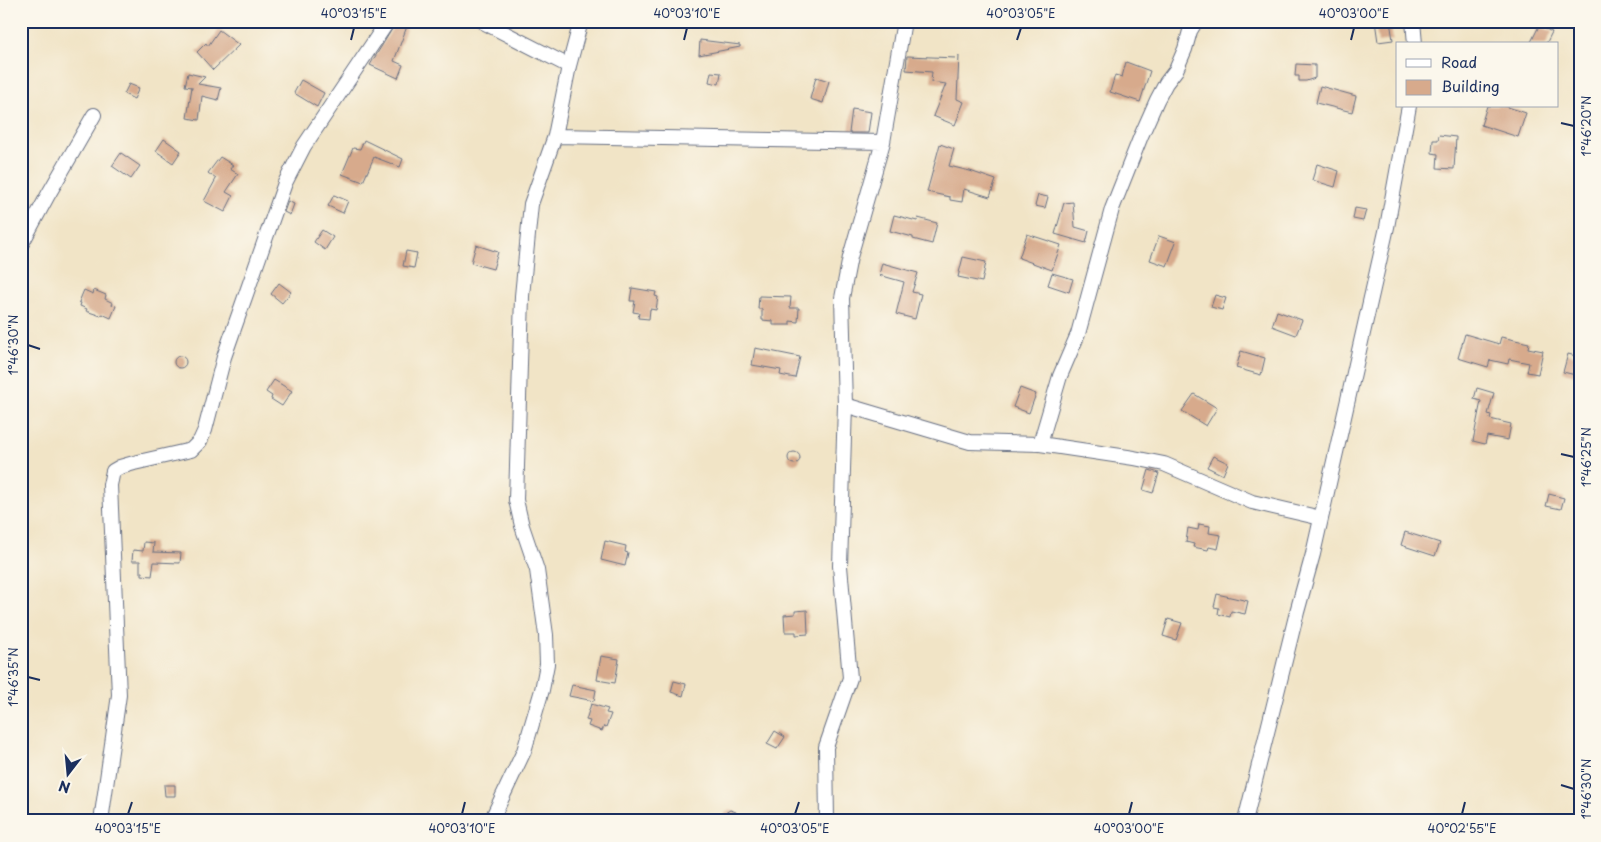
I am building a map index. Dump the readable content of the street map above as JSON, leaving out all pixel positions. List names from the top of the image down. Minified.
{"legend":["Road","Building"],"north":"bottom","coordinates":["40°03'15\"E","40°03'10\"E","40°03'05\"E","40°03'00\"E","1°46'20\"N","1°46'30\"N","1°46'25\"N","1°46'35\"N","40°02'55\"E"]}
